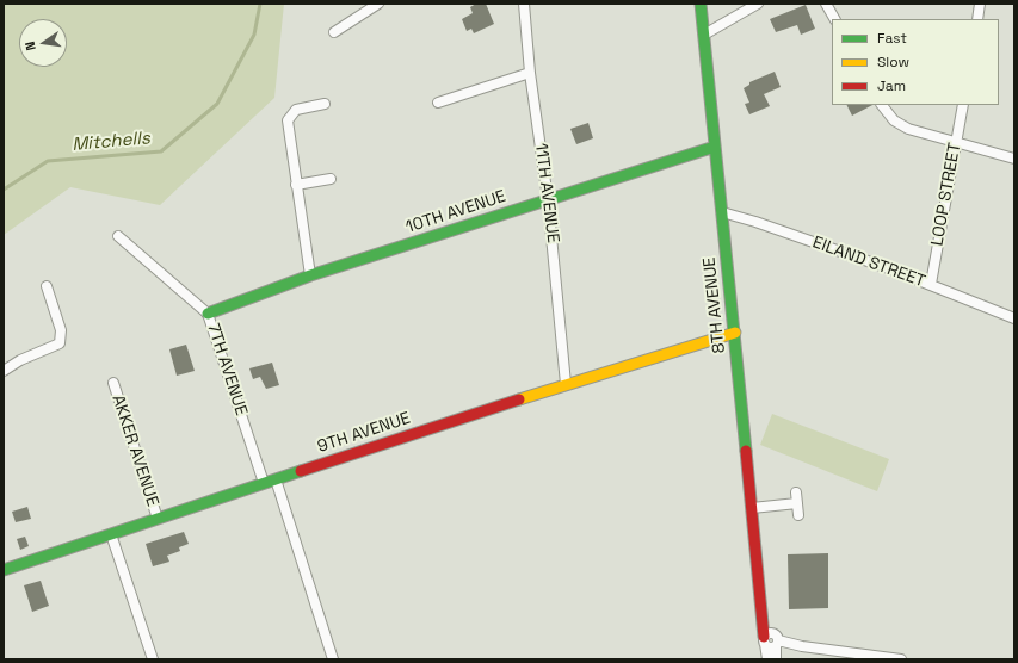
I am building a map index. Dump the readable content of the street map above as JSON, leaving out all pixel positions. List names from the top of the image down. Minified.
{"streets":{"street":["11TH AVENUE","LOOP STREET","10TH AVENUE","EILAND STREET","8TH AVENUE","7TH AVENUE","9TH AVENUE","AKKER AVENUE"]},"crossings":[["11TH AVENUE","10TH AVENUE"],["11TH AVENUE","9TH AVENUE"],["LOOP STREET","EILAND STREET"],["10TH AVENUE","8TH AVENUE"],["10TH AVENUE","7TH AVENUE"],["EILAND STREET","8TH AVENUE"],["8TH AVENUE","9TH AVENUE"],["7TH AVENUE","9TH AVENUE"],["9TH AVENUE","AKKER AVENUE"]],"water":["Mitchells"],"legend":["Fast","Slow","Jam"],"north":"left"}
